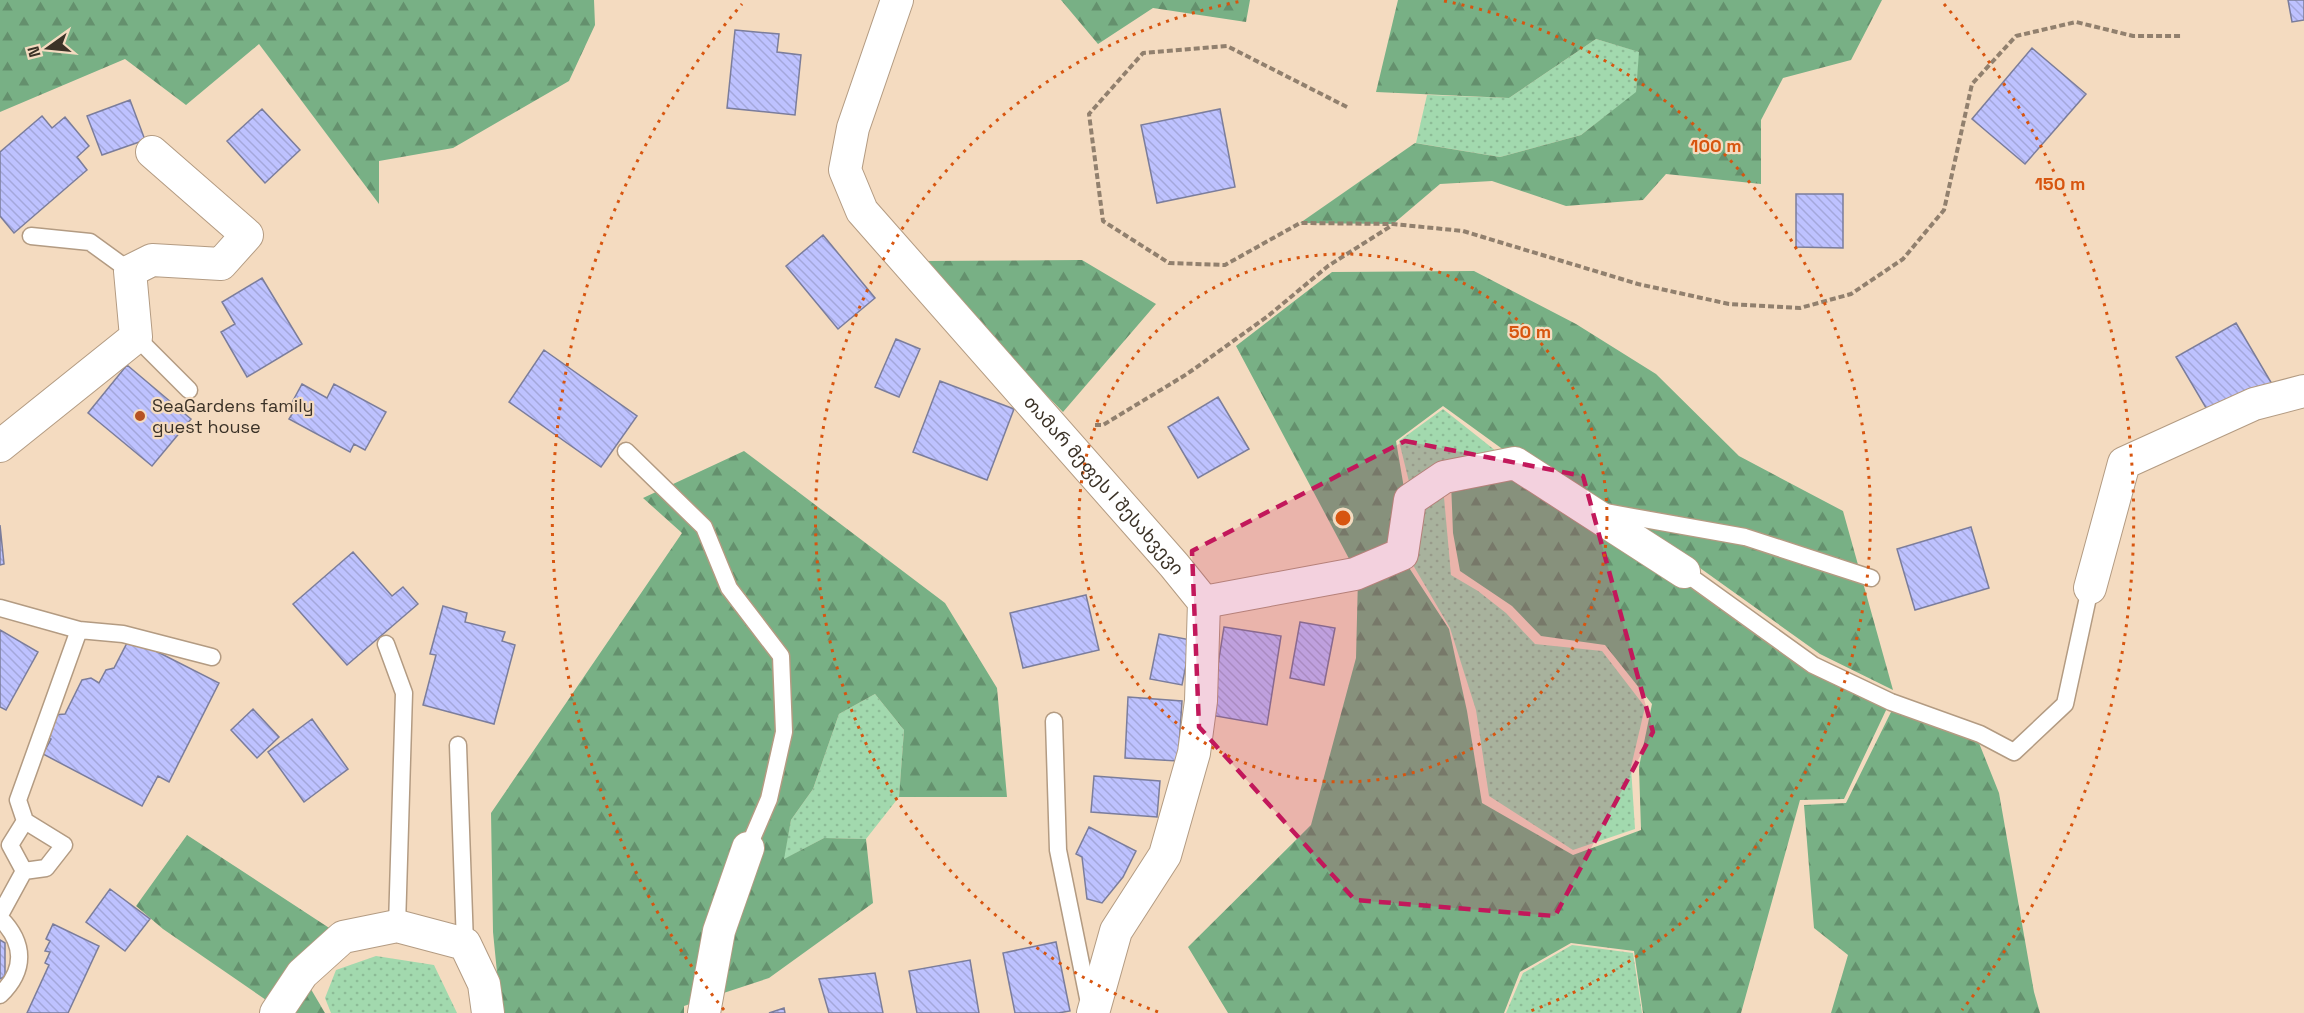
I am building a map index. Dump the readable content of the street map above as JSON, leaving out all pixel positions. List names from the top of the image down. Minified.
{"streets":{"street":["თამარ მეფეს I შესახვევი"]},"places":["SeaGardens family guest house"],"north":"left","rings":["100 m","150 m","50 m"]}
